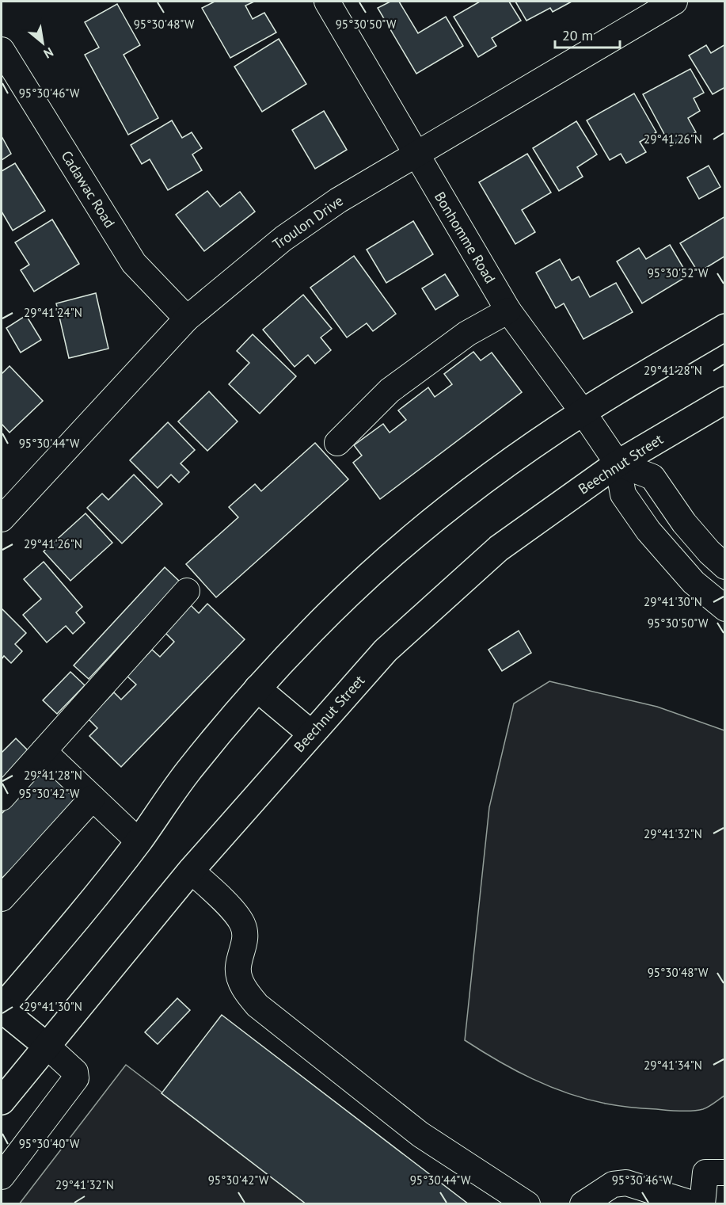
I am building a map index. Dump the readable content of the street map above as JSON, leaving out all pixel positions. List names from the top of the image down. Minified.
{"streets":{"main road":["Beechnut Street"],"street":["Cadawac Road","Troulon Drive","Bonhomme Road"]},"crossings":[["Cadawac Road","Troulon Drive"],["Troulon Drive","Bonhomme Road"],["Bonhomme Road","Beechnut Street"]],"scale_bar":"20 m","north":"bottom right","coordinates":["95°30'48\"W","95°30'50\"W","95°30'46\"W","29°41'26\"N","95°30'52\"W","29°41'24\"N","29°41'28\"N","95°30'44\"W","29°41'30\"N","95°30'42\"W","29°41'32\"N","29°41'34\"N","95°30'40\"W"]}
